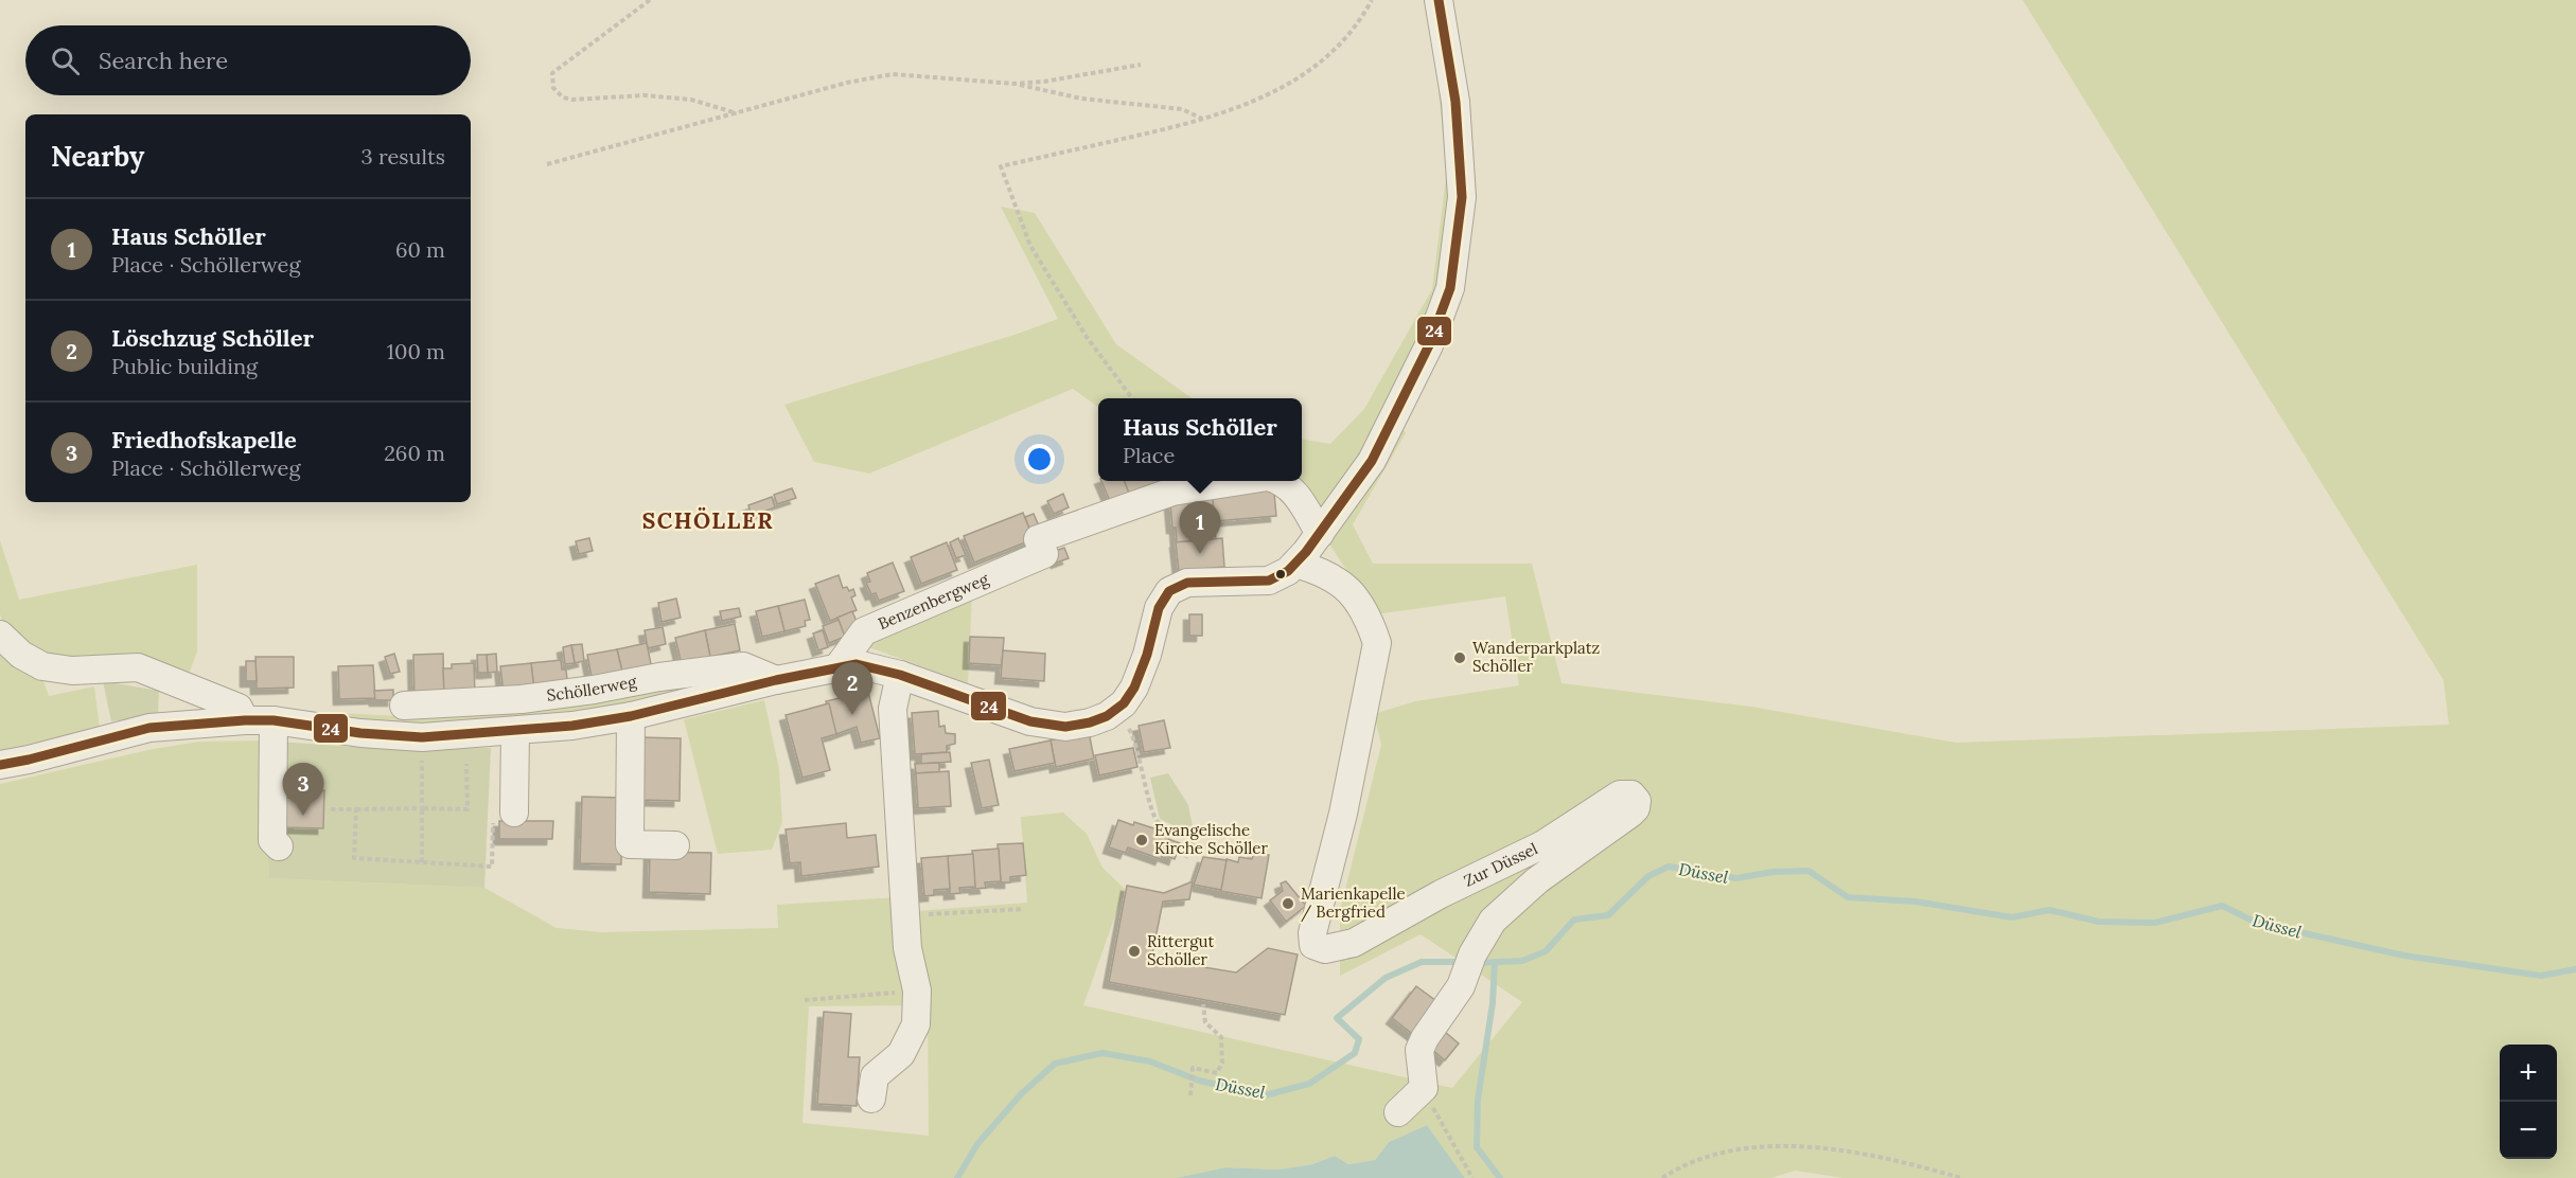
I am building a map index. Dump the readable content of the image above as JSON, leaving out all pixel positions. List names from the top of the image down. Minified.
{"streets":{"street":["Benzenbergweg","Schöllerweg","Zur Düssel"]},"crossings":[["Benzenbergweg","Schöllerweg"]],"districts":["SCHÖLLER"],"water":["Düssel"],"places":["Wanderparkplatz Schöller","Evangelische Kirche Schöller","Marienkapelle / Bergfried","Rittergut Schöller"],"lines":["transit line 24"],"page":{"search":"Search here","heading":["Nearby","3 results"],"list":[{"mark":"1","name":"Haus Schöller","note":"Place · Schöllerweg","value":"60 m"},{"mark":"2","name":"Löschzug Schöller","note":"Public building","value":"100 m"},{"mark":"3","name":"Friedhofskapelle","note":"Place · Schöllerweg","value":"260 m"}],"popup":["Haus Schöller","Place"],"pins":["1","2","3"],"map_buttons":["+","−"]}}
